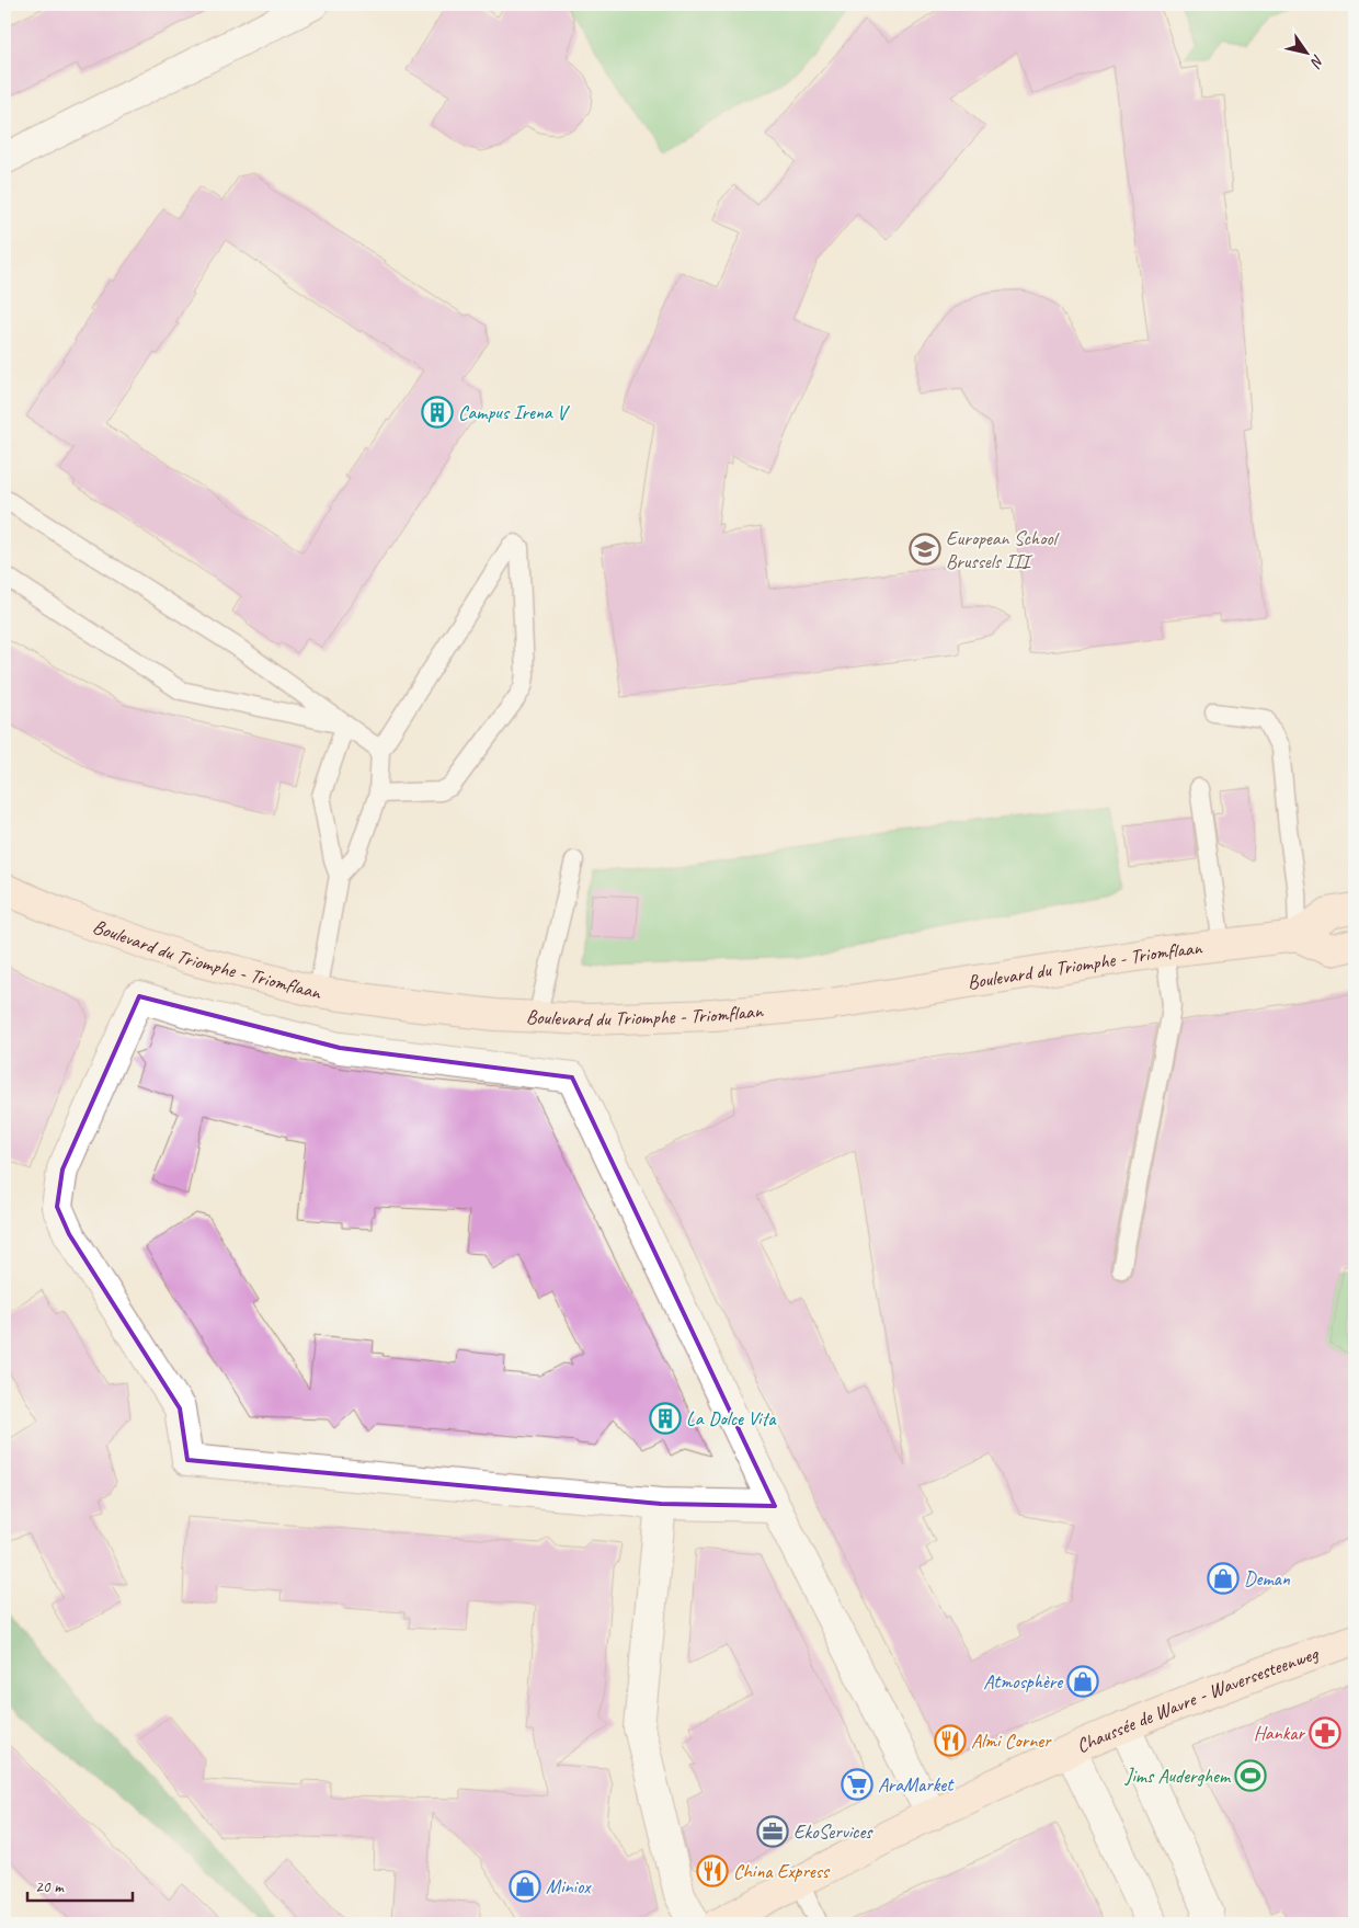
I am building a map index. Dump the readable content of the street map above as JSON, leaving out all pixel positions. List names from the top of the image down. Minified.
{"streets":{"main road":["Boulevard du Triomphe - Triomflaan","Chaussée de Wavre - Waversesteenweg"]},"places":{"building":["Campus Irena V","La Dolce Vita"],"school or university":["European School Brussels III"],"shop":["Deman","Atmosphère","Miniox"],"pharmacy":["Hankar"],"restaurant":["Almi Corner","China Express"],"sports":["Jims Auderghem"],"supermarket":["AraMarket"],"office":["EkoServices"]},"scale_bar":"20 m","north":"bottom right"}
